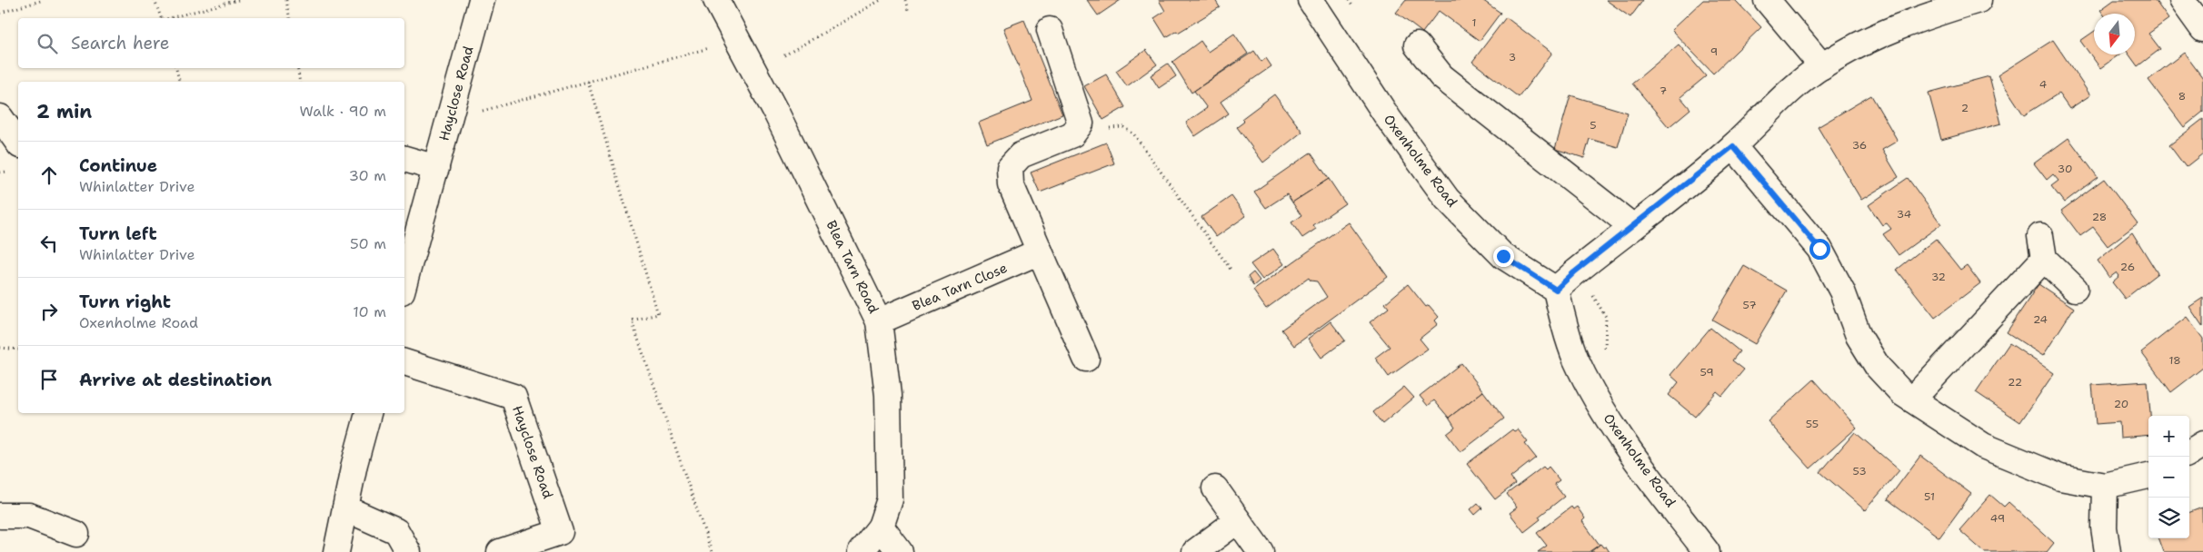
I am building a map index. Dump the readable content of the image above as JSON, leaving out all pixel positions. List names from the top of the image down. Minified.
{"streets":{"street":["Hayclose Road","Oxenholme Road","Blea Tarn Road","Blea Tarn Close"]},"crossings":[["Blea Tarn Road","Blea Tarn Close"]],"house_numbers":["1","9","3","4","7","8","2","5","36","30","34","28","26","32","57","24","18","59","22","20","55","53","51","49"],"north":"bottom","page":{"search":"Search here","heading":["2 min","Walk · 90 m"],"list":[["Continue","Whinlatter Drive","30 m"],["Turn left","Whinlatter Drive","50 m"],["Turn right","Oxenholme Road","10 m"],"Arrive at destination"],"map_buttons":["+","−"]}}
